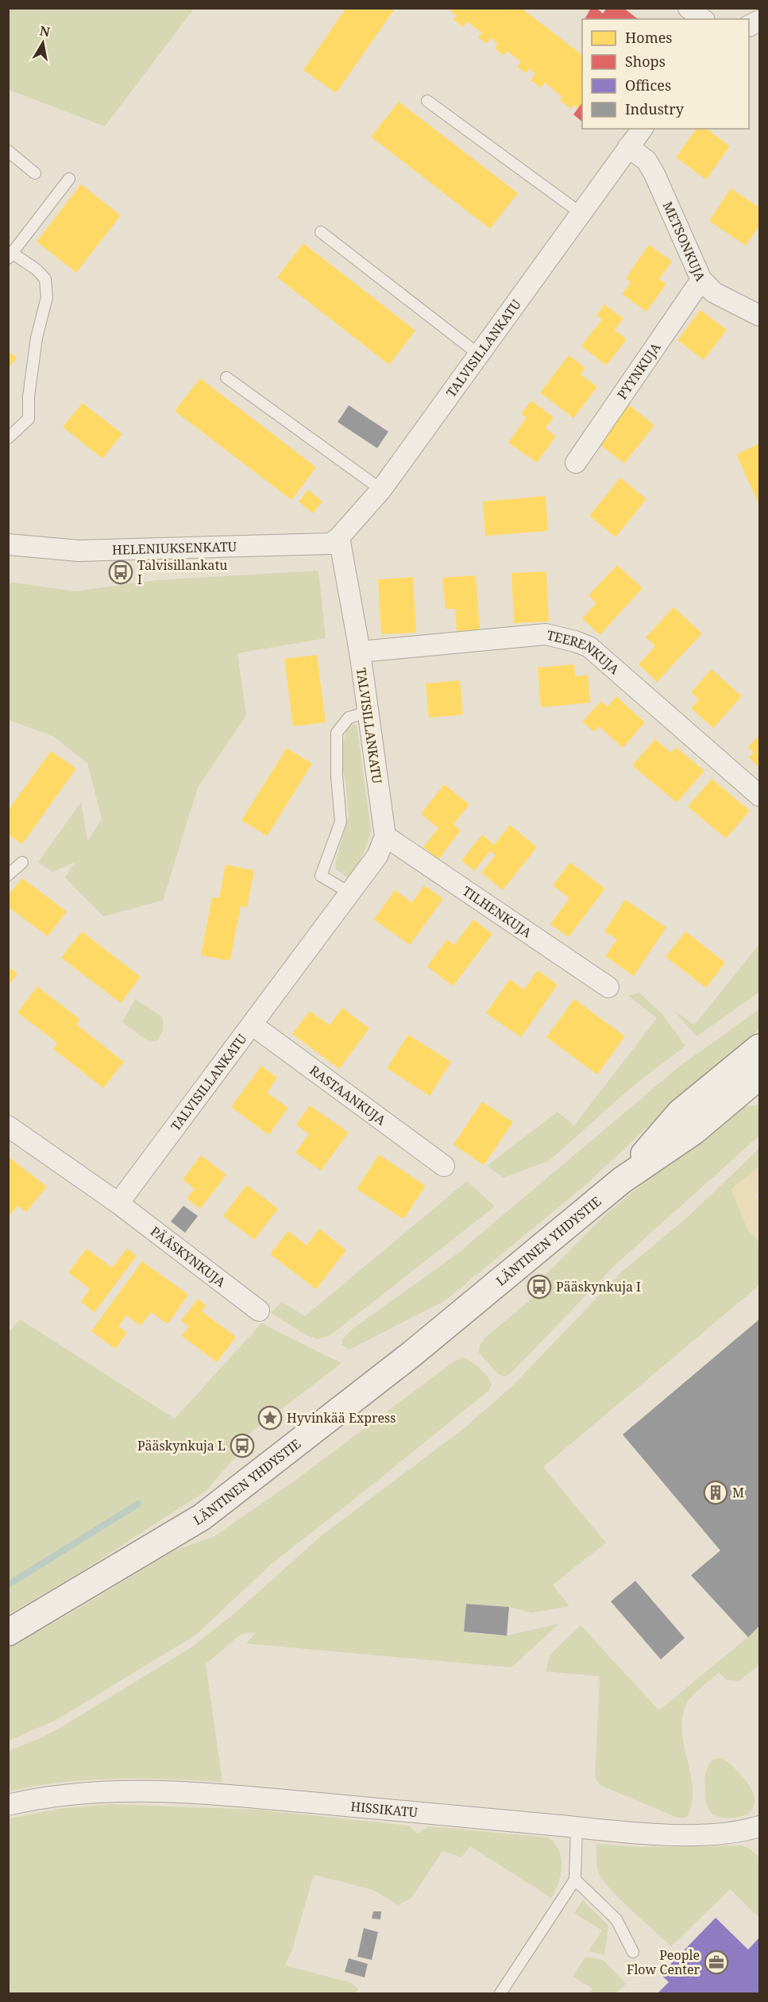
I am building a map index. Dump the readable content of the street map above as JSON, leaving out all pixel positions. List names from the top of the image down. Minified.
{"streets":{"main road":["LÄNTINEN YHDYSTIE"],"street":["METSONKUJA","TALVISILLANKATU","PYYNKUJA","HELENIUKSENKATU","TEERENKUJA","TILHENKUJA","RASTAANKUJA","PÄÄSKYNKUJA","HISSIKATU"]},"crossings":[["METSONKUJA","TALVISILLANKATU"],["METSONKUJA","PYYNKUJA"],["TALVISILLANKATU","HELENIUKSENKATU"],["TALVISILLANKATU","TEERENKUJA"],["TALVISILLANKATU","TILHENKUJA"],["TALVISILLANKATU","RASTAANKUJA"],["TALVISILLANKATU","PÄÄSKYNKUJA"]],"places":{"bus stop":["Talvisillankatu I","Pääskynkuja I","Pääskynkuja L"],"place":["Hyvinkää Express"],"building":["M"],"office":["People Flow Center"]},"legend":["Homes","Shops","Offices","Industry"],"north":"top"}
